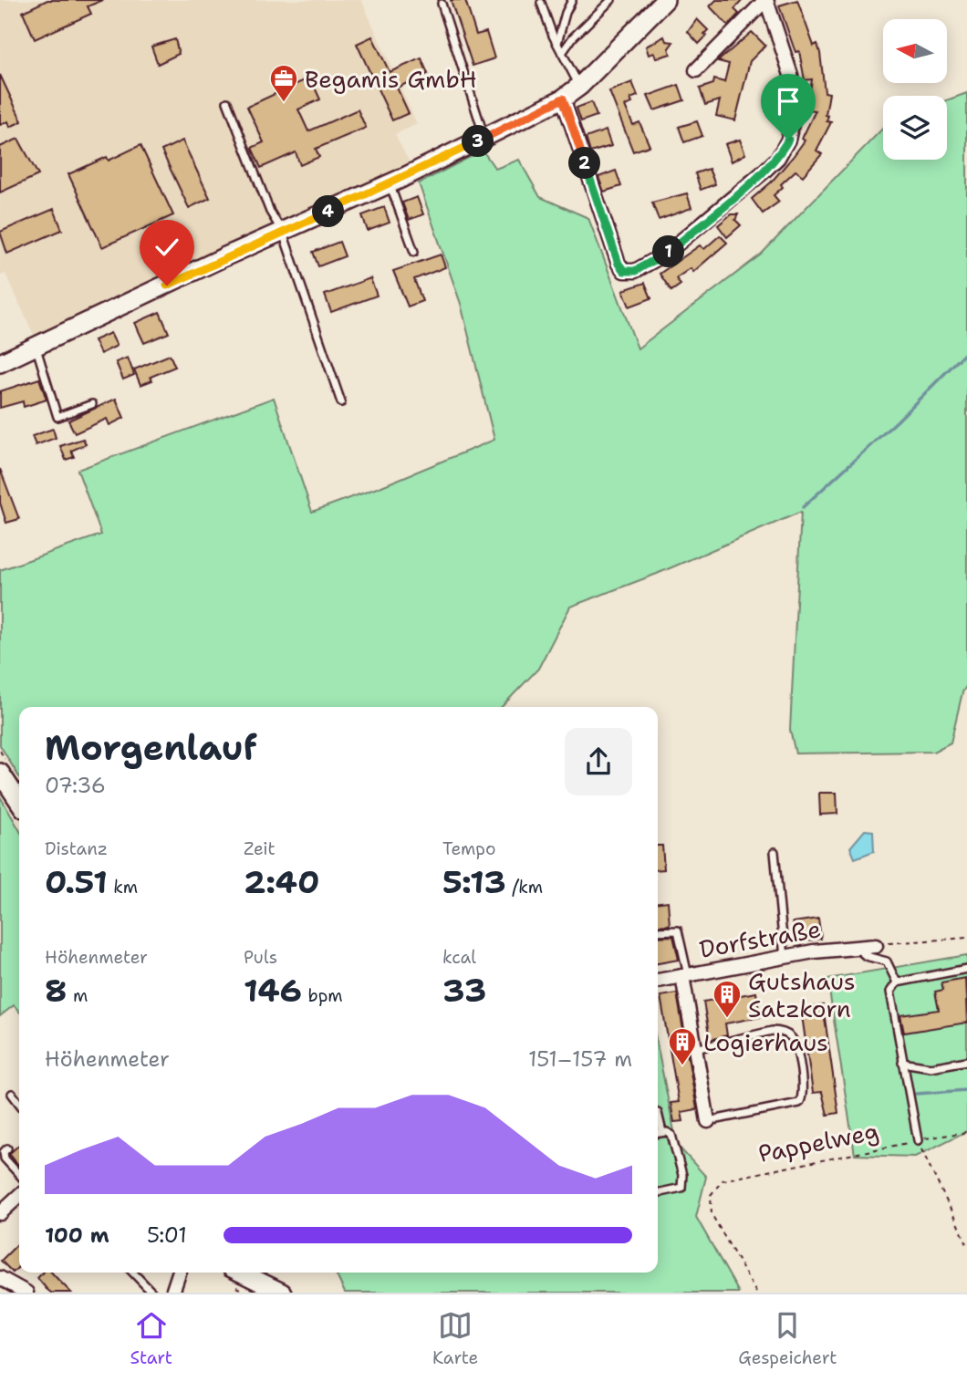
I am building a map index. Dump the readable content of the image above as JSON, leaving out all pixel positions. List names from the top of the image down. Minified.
{"streets":{"street":["Dorfstraße"],"path":["Pappelweg"]},"places":{"office":["Begamis GmbH"],"building":["Gutshaus Satzkorn","Logierhaus"]},"north":"left","page":{"pins":["3","2","4","1"],"heading":["Morgenlauf","07:36"],"stats":[["Distanz","0.51 km"],["Zeit","2:40"],["Tempo","5:13 /km"],["Höhenmeter","8 m"],["Puls","146 bpm"],["kcal","33"]],"chart":["Höhenmeter","151–157 m"],"list":[{"name":"100 m","note":"5:01"}],"tabs":["Start","Karte","Gespeichert"]}}
